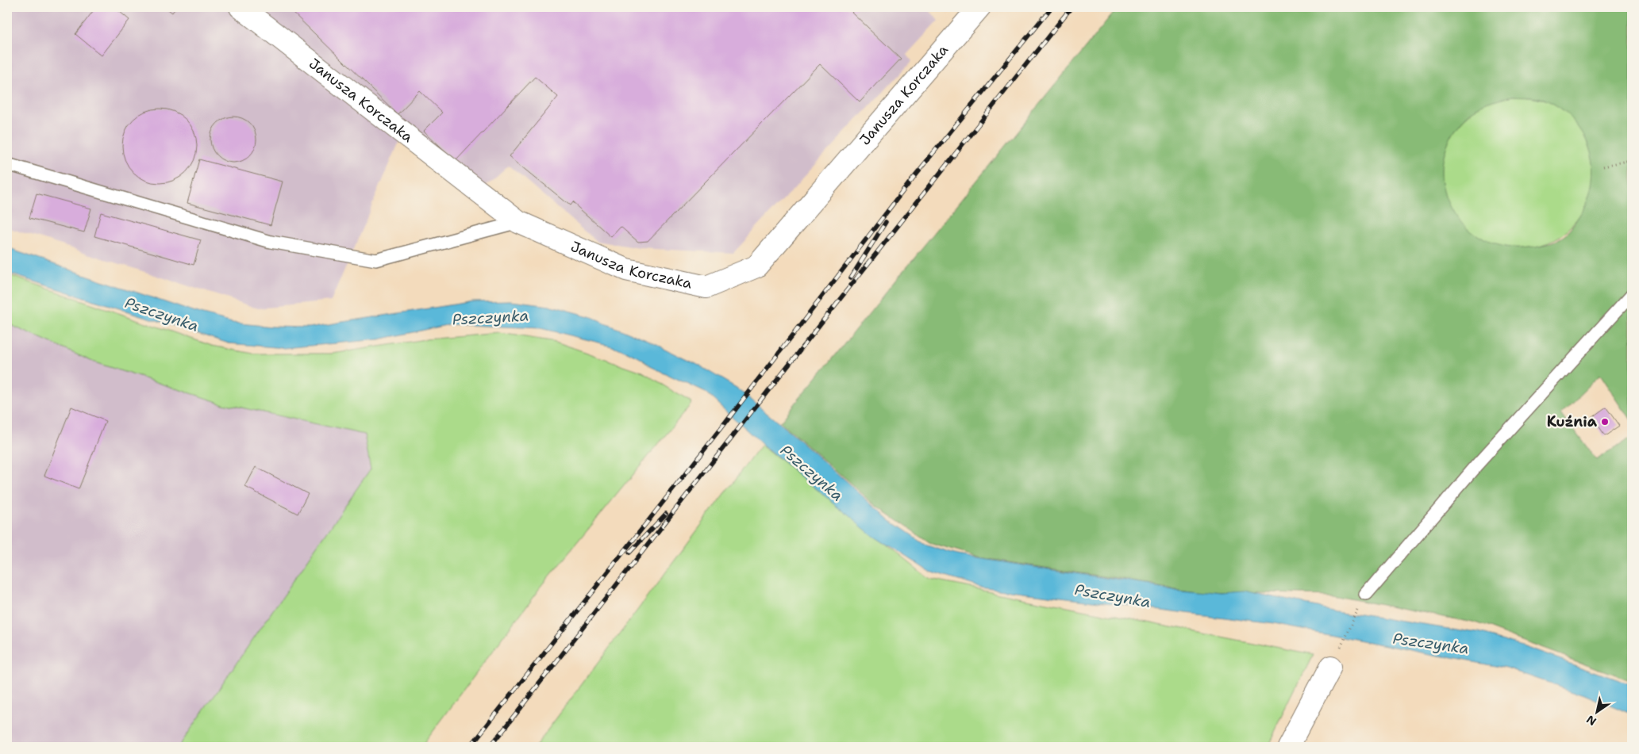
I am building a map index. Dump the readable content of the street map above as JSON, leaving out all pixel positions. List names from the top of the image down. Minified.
{"streets":{"street":["Janusza Korczaka"]},"water":["Pszczynka"],"places":["Kuźnia"],"north":"bottom left"}
